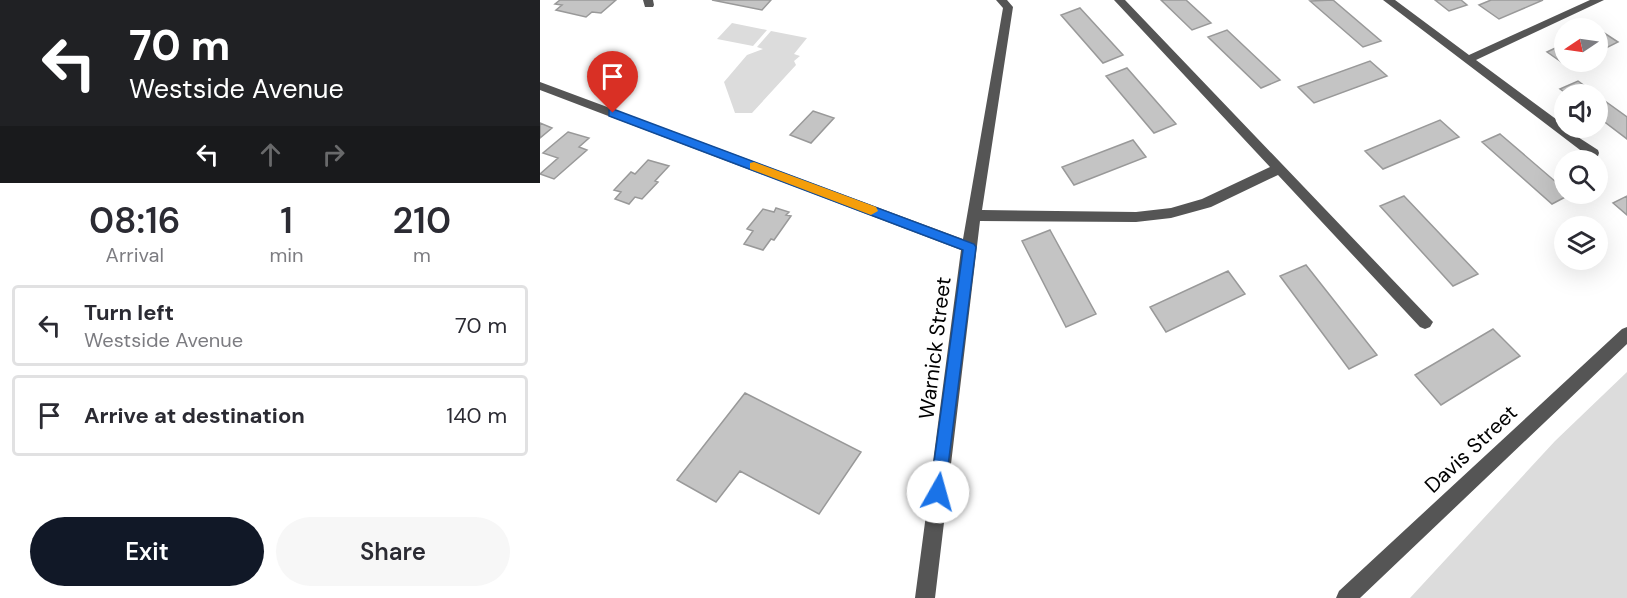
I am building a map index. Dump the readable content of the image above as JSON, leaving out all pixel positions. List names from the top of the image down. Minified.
{"streets":{"street":["Warnick Street","Davis Street"]},"north":"left","page":{"turn":["70 m","Westside Avenue"],"eta":["08:16","Arrival","1","min","210","m"],"list":[{"name":"Turn left","note":"Westside Avenue","value":"70 m"},{"name":"Arrive at destination","value":"140 m"}],"buttons":["Exit","Share"]}}
